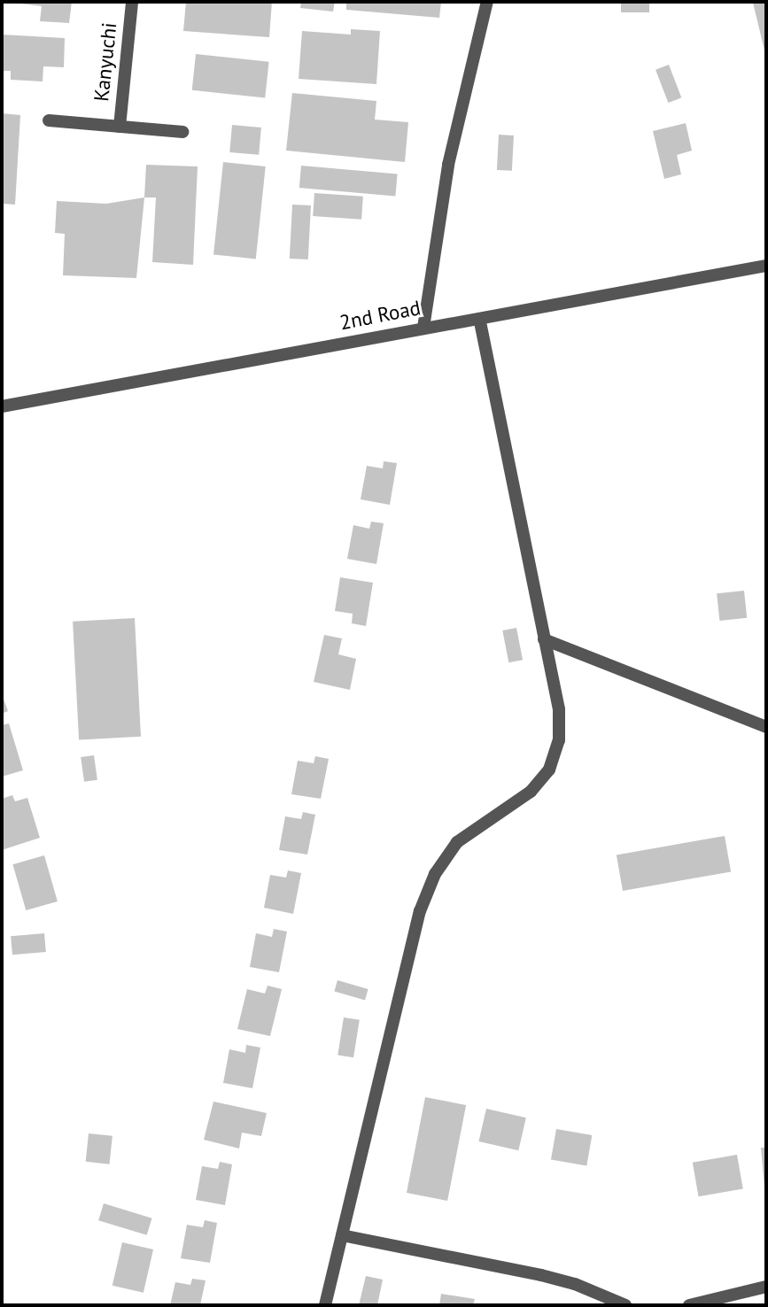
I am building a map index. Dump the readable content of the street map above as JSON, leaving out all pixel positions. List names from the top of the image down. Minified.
{"streets":{"street":["Kanyuchi","2nd Road"]}}
